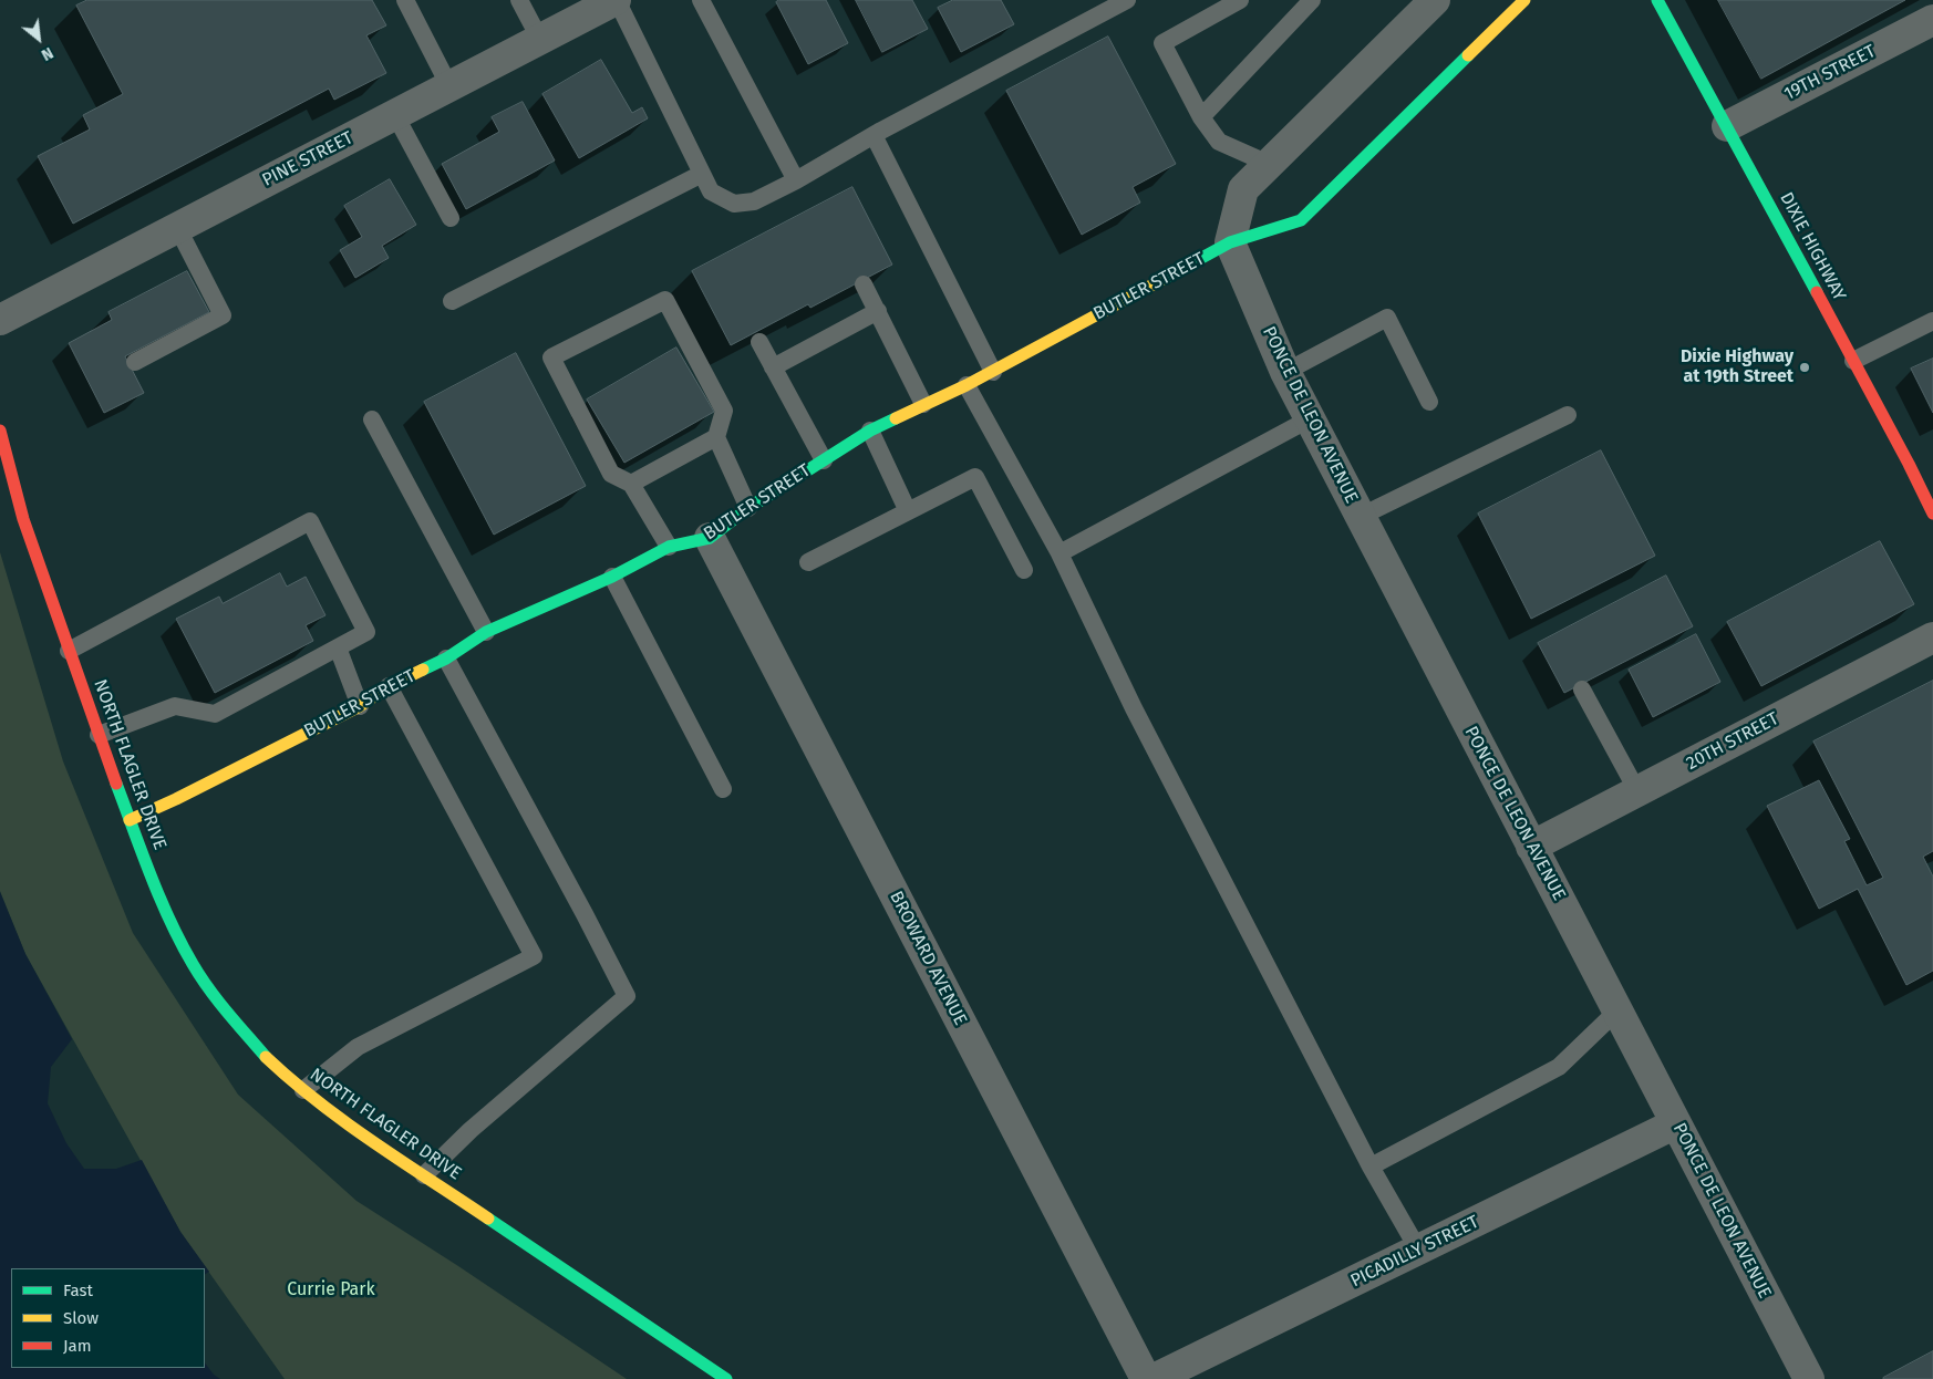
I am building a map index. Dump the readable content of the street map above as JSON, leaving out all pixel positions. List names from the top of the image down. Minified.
{"streets":{"street":["19TH STREET","PINE STREET","DIXIE HIGHWAY","BUTLER STREET","PONCE DE LEON AVENUE","20TH STREET","NORTH FLAGLER DRIVE","BROWARD AVENUE","PICADILLY STREET"]},"crossings":[["19TH STREET","DIXIE HIGHWAY"],["BUTLER STREET","PONCE DE LEON AVENUE"],["BUTLER STREET","NORTH FLAGLER DRIVE"],["BUTLER STREET","BROWARD AVENUE"],["PONCE DE LEON AVENUE","20TH STREET"],["PONCE DE LEON AVENUE","PICADILLY STREET"]],"parks":["Currie Park"],"places":["Dixie Highway at 19th Street"],"legend":["Fast","Slow","Jam"],"north":"bottom right"}
